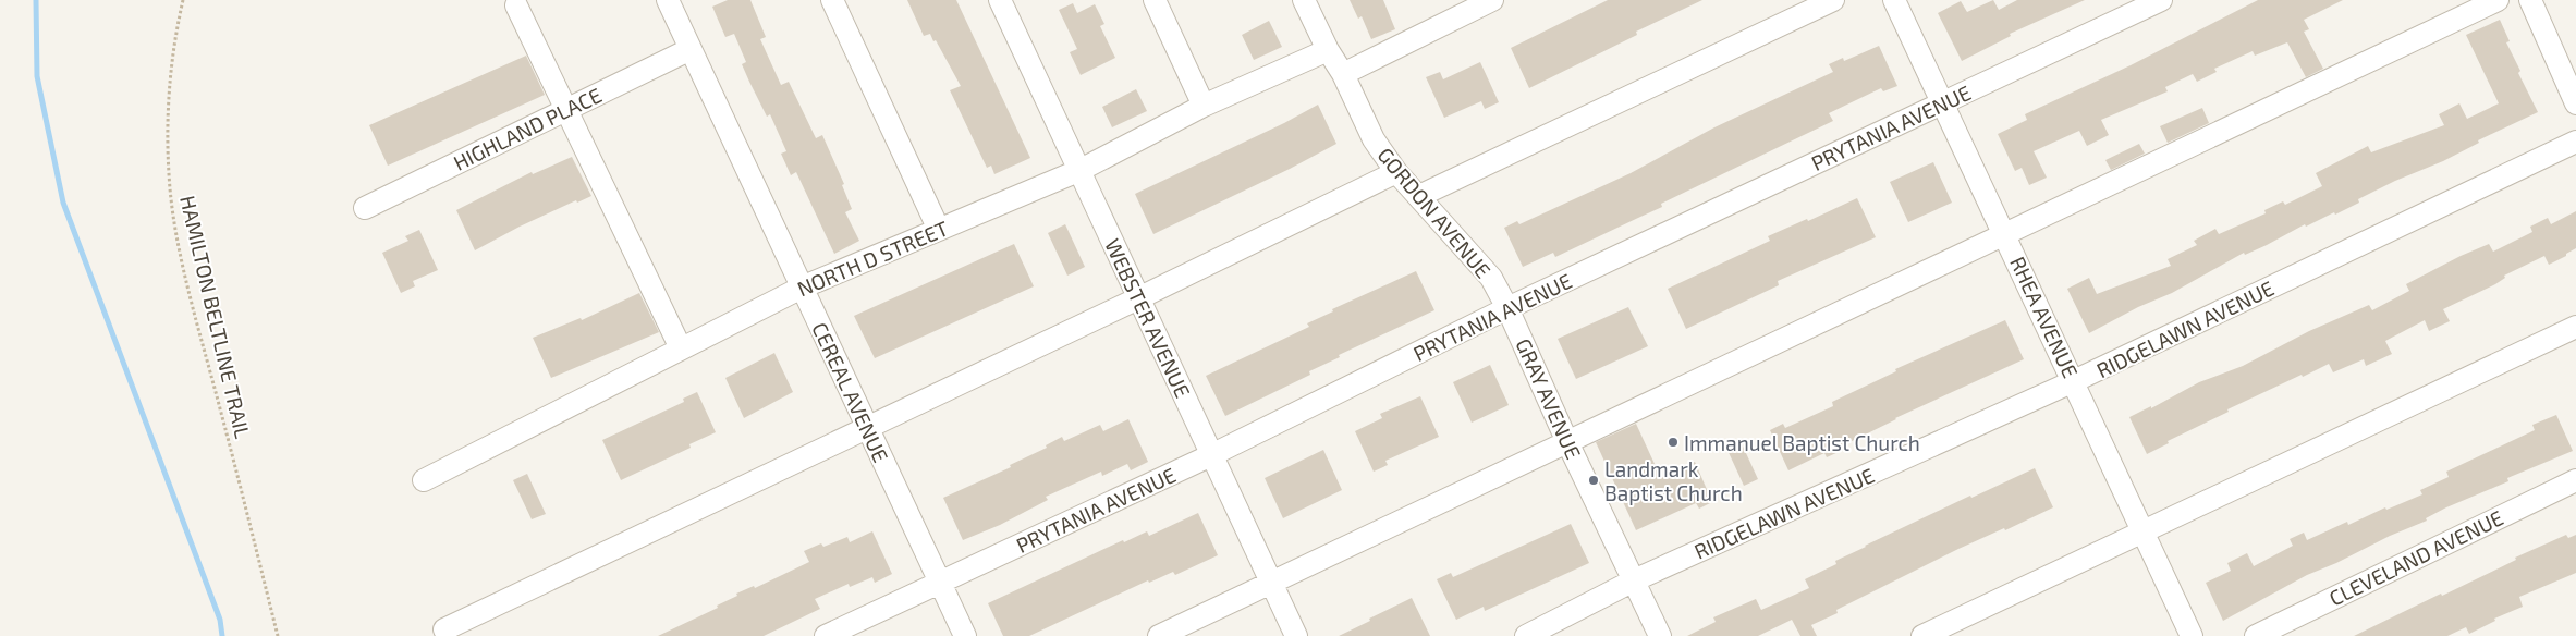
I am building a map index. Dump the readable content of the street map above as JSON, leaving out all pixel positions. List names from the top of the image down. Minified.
{"streets":{"street":["PRYTANIA AVENUE","HIGHLAND PLACE","GORDON AVENUE","NORTH D STREET","RHEA AVENUE","WEBSTER AVENUE","RIDGELAWN AVENUE","CEREAL AVENUE","GRAY AVENUE","CLEVELAND AVENUE"],"path":["HAMILTON BELTLINE TRAIL"]},"crossings":[["PRYTANIA AVENUE","GORDON AVENUE"],["PRYTANIA AVENUE","RHEA AVENUE"],["PRYTANIA AVENUE","WEBSTER AVENUE"],["PRYTANIA AVENUE","CEREAL AVENUE"],["PRYTANIA AVENUE","GRAY AVENUE"],["HIGHLAND PLACE","CEREAL AVENUE"],["GORDON AVENUE","NORTH D STREET"],["GORDON AVENUE","GRAY AVENUE"],["NORTH D STREET","WEBSTER AVENUE"],["NORTH D STREET","CEREAL AVENUE"],["RHEA AVENUE","RIDGELAWN AVENUE"],["RIDGELAWN AVENUE","GRAY AVENUE"]],"places":["Immanuel Baptist Church","Landmark Baptist Church"]}
